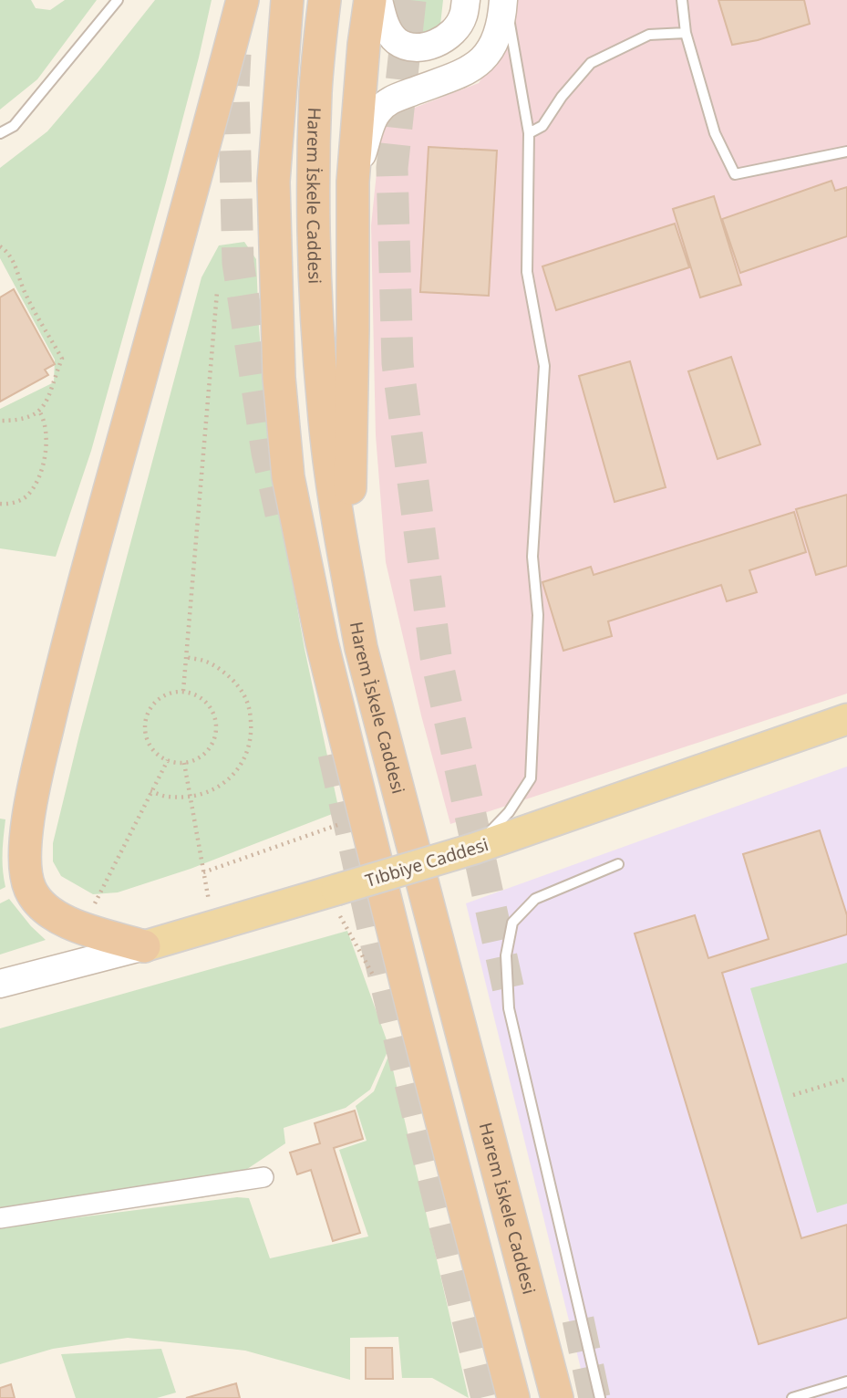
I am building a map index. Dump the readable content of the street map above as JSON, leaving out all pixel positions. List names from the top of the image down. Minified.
{"streets":{"highway":["Harem İskele Caddesi"],"main road":["Tıbbiye Caddesi"]}}
